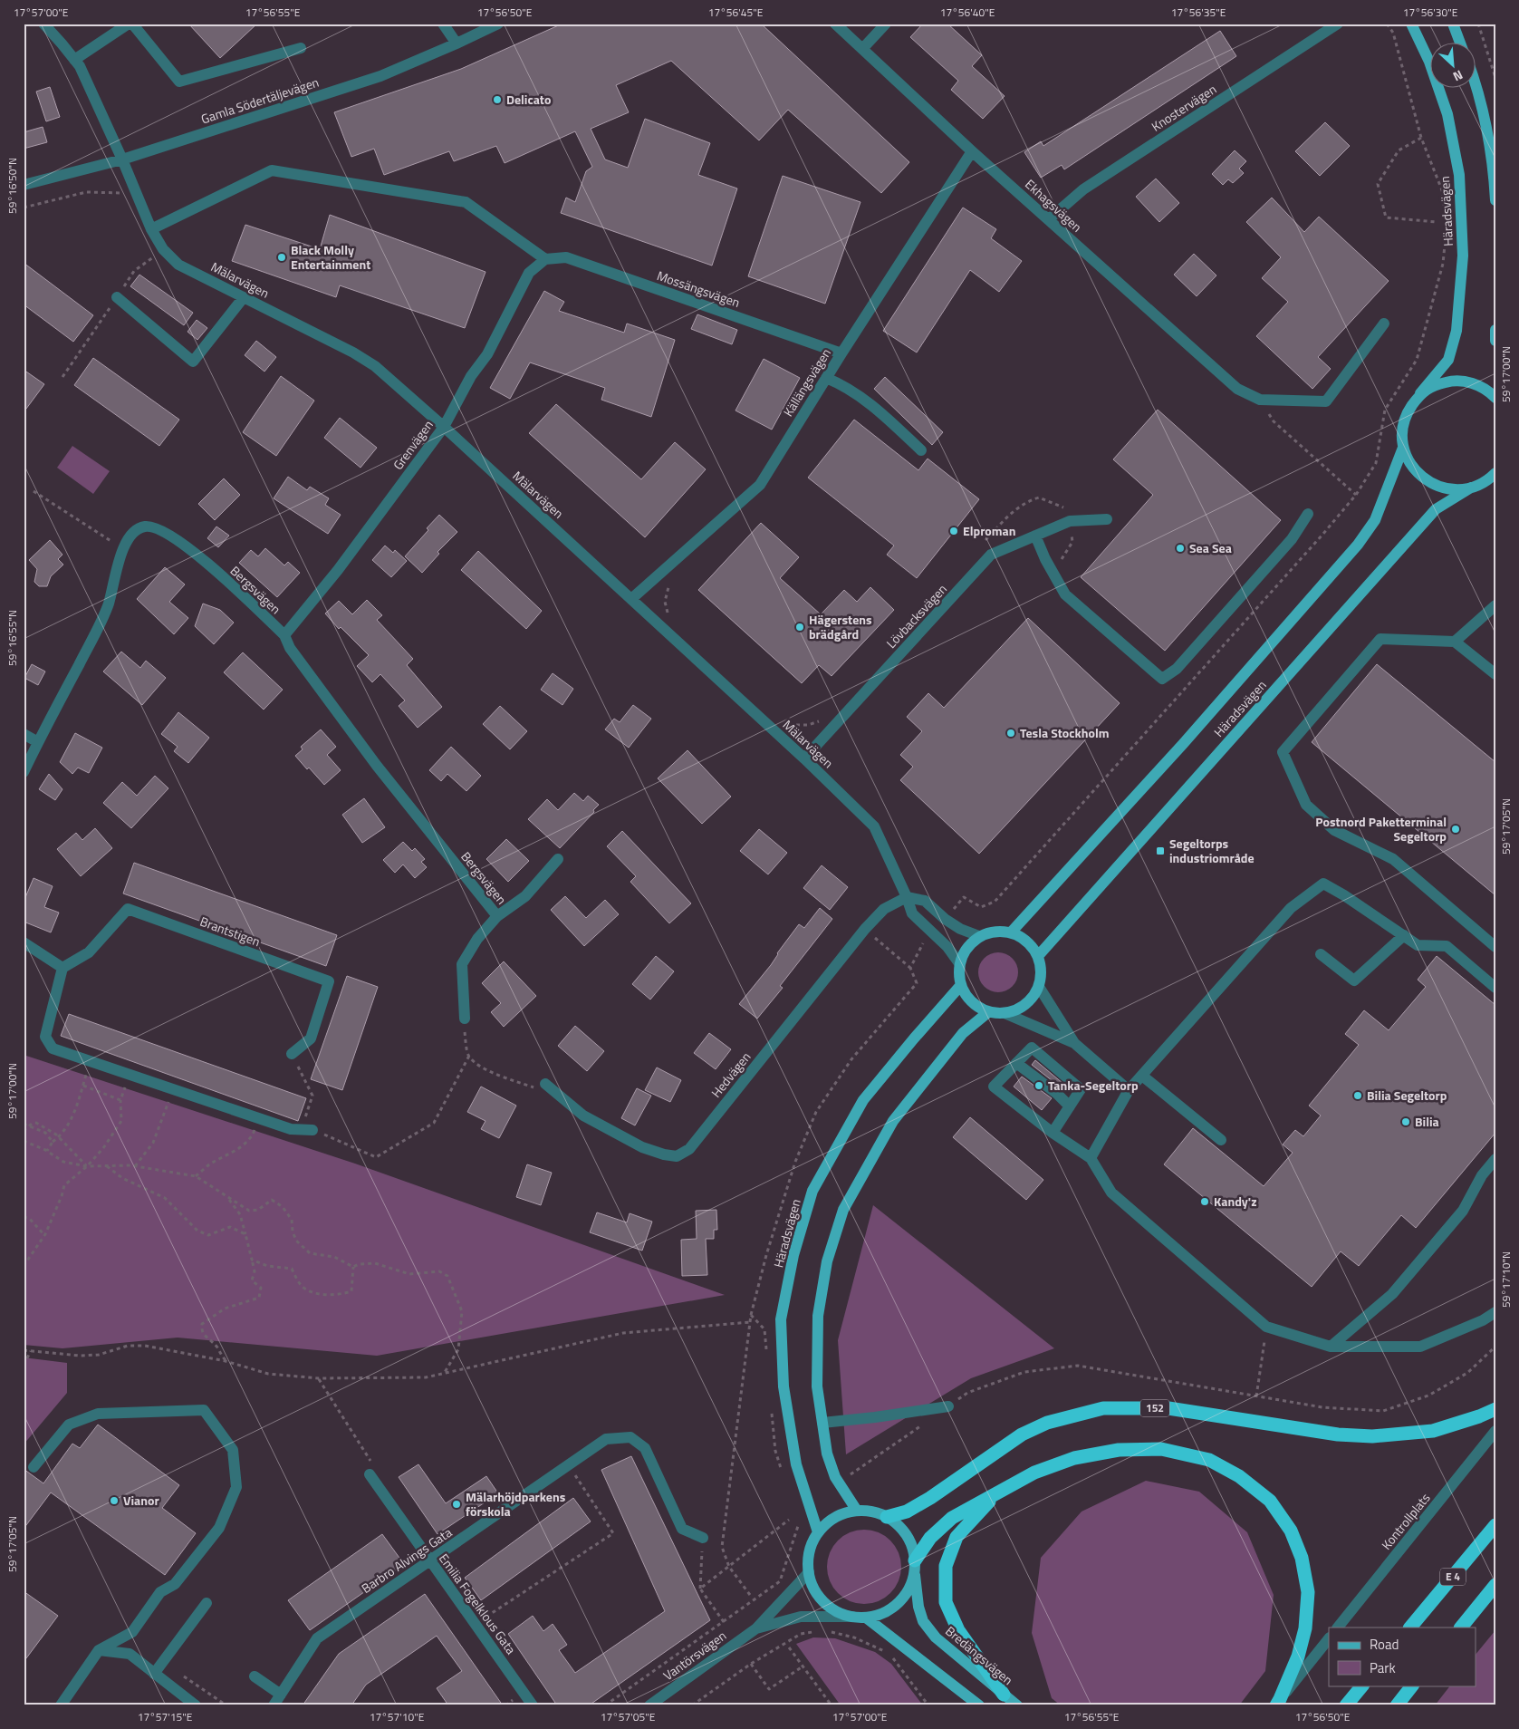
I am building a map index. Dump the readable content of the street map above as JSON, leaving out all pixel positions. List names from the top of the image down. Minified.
{"streets":{"highway":["152","E 4"],"main road":["Häradsvägen","Bredängsvägen"],"street":["Gamla Södertäljevägen","Knostervägen","Ekhagsvägen","Mälarvägen","Mossängsvägen","Källängsvägen","Grenvägen","Bergsvägen","Lövbacksvägen","Brantstigen","Hedvägen","Kontrollplats","Barbro Alvings Gata","Emilia Fogelklous Gata","Vantörsvägen"]},"crossings":[["Gamla Södertäljevägen","Mälarvägen"],["Knostervägen","Ekhagsvägen"],["Ekhagsvägen","Källängsvägen"],["Häradsvägen","Mälarvägen"],["Häradsvägen","152"],["Häradsvägen","Vantörsvägen"],["Häradsvägen","Bredängsvägen"],["Mälarvägen","Källängsvägen"],["Mälarvägen","Grenvägen"],["Mälarvägen","Lövbacksvägen"],["Mälarvägen","Hedvägen"],["Mossängsvägen","Källängsvägen"],["Mossängsvägen","Grenvägen"],["Grenvägen","Bergsvägen"],["152","Vantörsvägen"],["152","Bredängsvägen"],["Barbro Alvings Gata","Emilia Fogelklous Gata"],["Vantörsvägen","Bredängsvägen"]],"places":{"other":["Delicato","Black Molly Entertainment","Elproman","Sea Sea","Hägerstens brädgård","Tesla Stockholm","Postnord Paketterminal Segeltorp","Tanka-Segeltorp","Bilia Segeltorp","Bilia","Kandy'z","Vianor","Mälarhöjdparkens förskola"],"transit":["Segeltorps industriområde"]},"legend":["Road","Park"],"north":"bottom right","coordinates":["17°57'00\"E","17°56'55\"E","17°56'50\"E","17°56'45\"E","17°56'40\"E","17°56'35\"E","17°56'30\"E","59°16'50\"N","59°17'00\"N","59°16'55\"N","59°17'05\"N","59°17'10\"N","17°57'15\"E","17°57'10\"E","17°57'05\"E"]}
